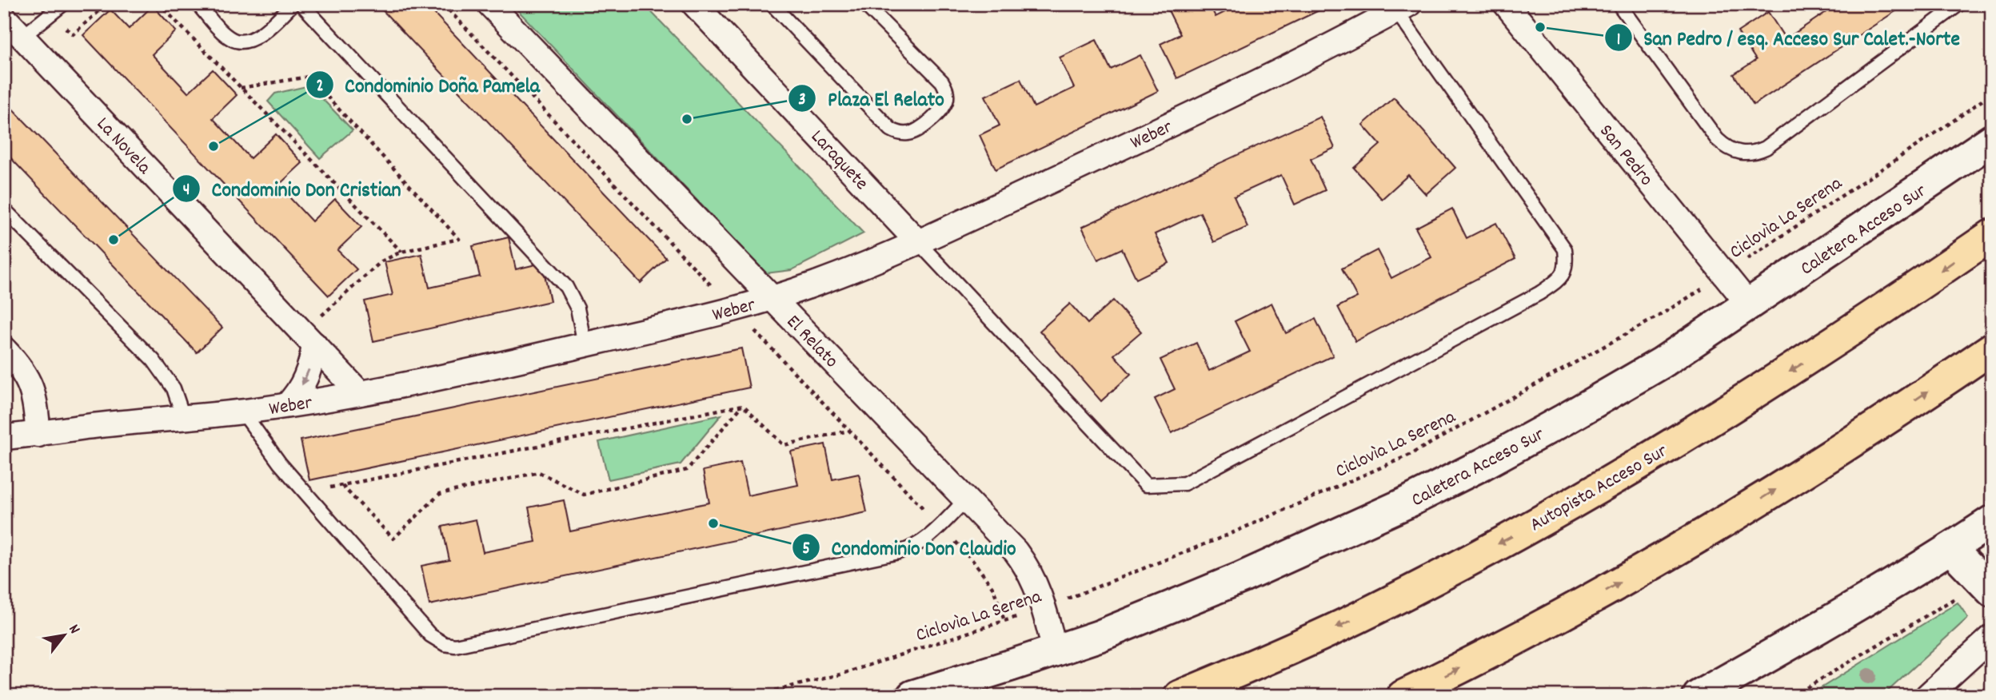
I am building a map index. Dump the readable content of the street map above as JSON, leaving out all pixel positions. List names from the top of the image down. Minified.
{"streets":{"highway":["Autopista Acceso Sur"],"main road":["Caletera Acceso Sur"],"street":["Weber","La Novela","San Pedro","Laraquete","El Relato"],"path":["Ciclovìa La Serena"]},"crossings":[["Weber","La Novela"],["Weber","Laraquete"],["Weber","El Relato"],["San Pedro","Ciclovìa La Serena"],["San Pedro","Caletera Acceso Sur"],["Ciclovìa La Serena","El Relato"],["Caletera Acceso Sur","El Relato"]],"places":["San Pedro / esq. Acceso Sur Calet.-Norte","Plaza El Relato","Condominio Doña Pamela","Condominio Don Cristian","Condominio Don Claudio"],"north":"top right"}
